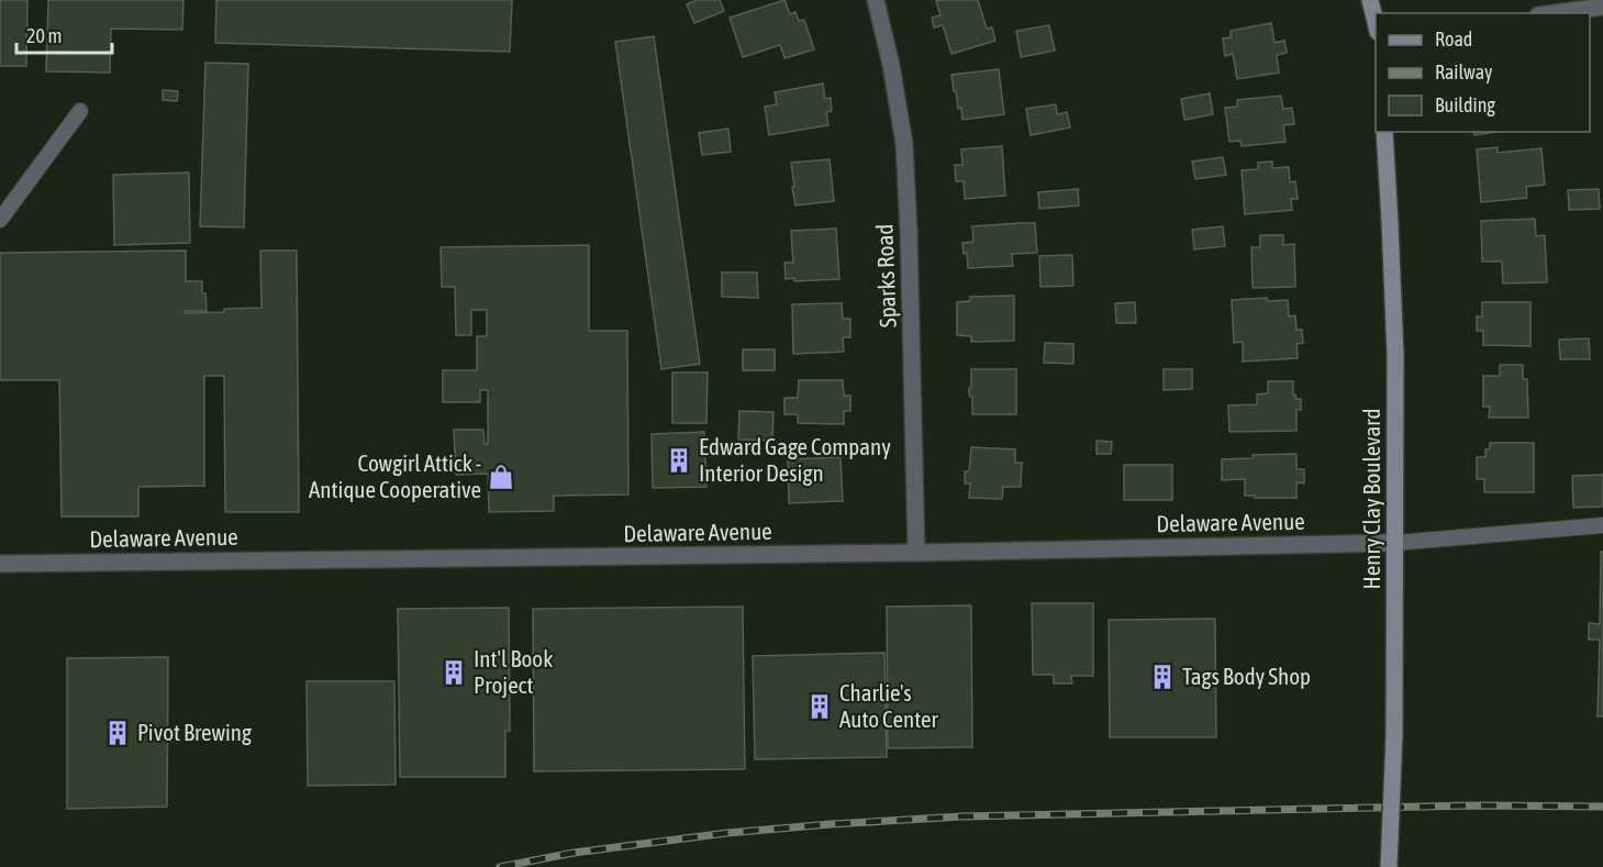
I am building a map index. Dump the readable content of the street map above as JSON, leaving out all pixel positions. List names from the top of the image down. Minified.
{"streets":{"street":["Sparks Road","Henry Clay Boulevard","Delaware Avenue"]},"crossings":[["Sparks Road","Delaware Avenue"],["Henry Clay Boulevard","Delaware Avenue"]],"places":{"building":["Edward Gage Company Interior Design","Int'l Book Project","Tags Body Shop","Charlie's Auto Center","Pivot Brewing"],"shop":["Cowgirl Attick - Antique Cooperative"]},"legend":["Road","Railway","Building"],"scale_bar":"20 m"}
